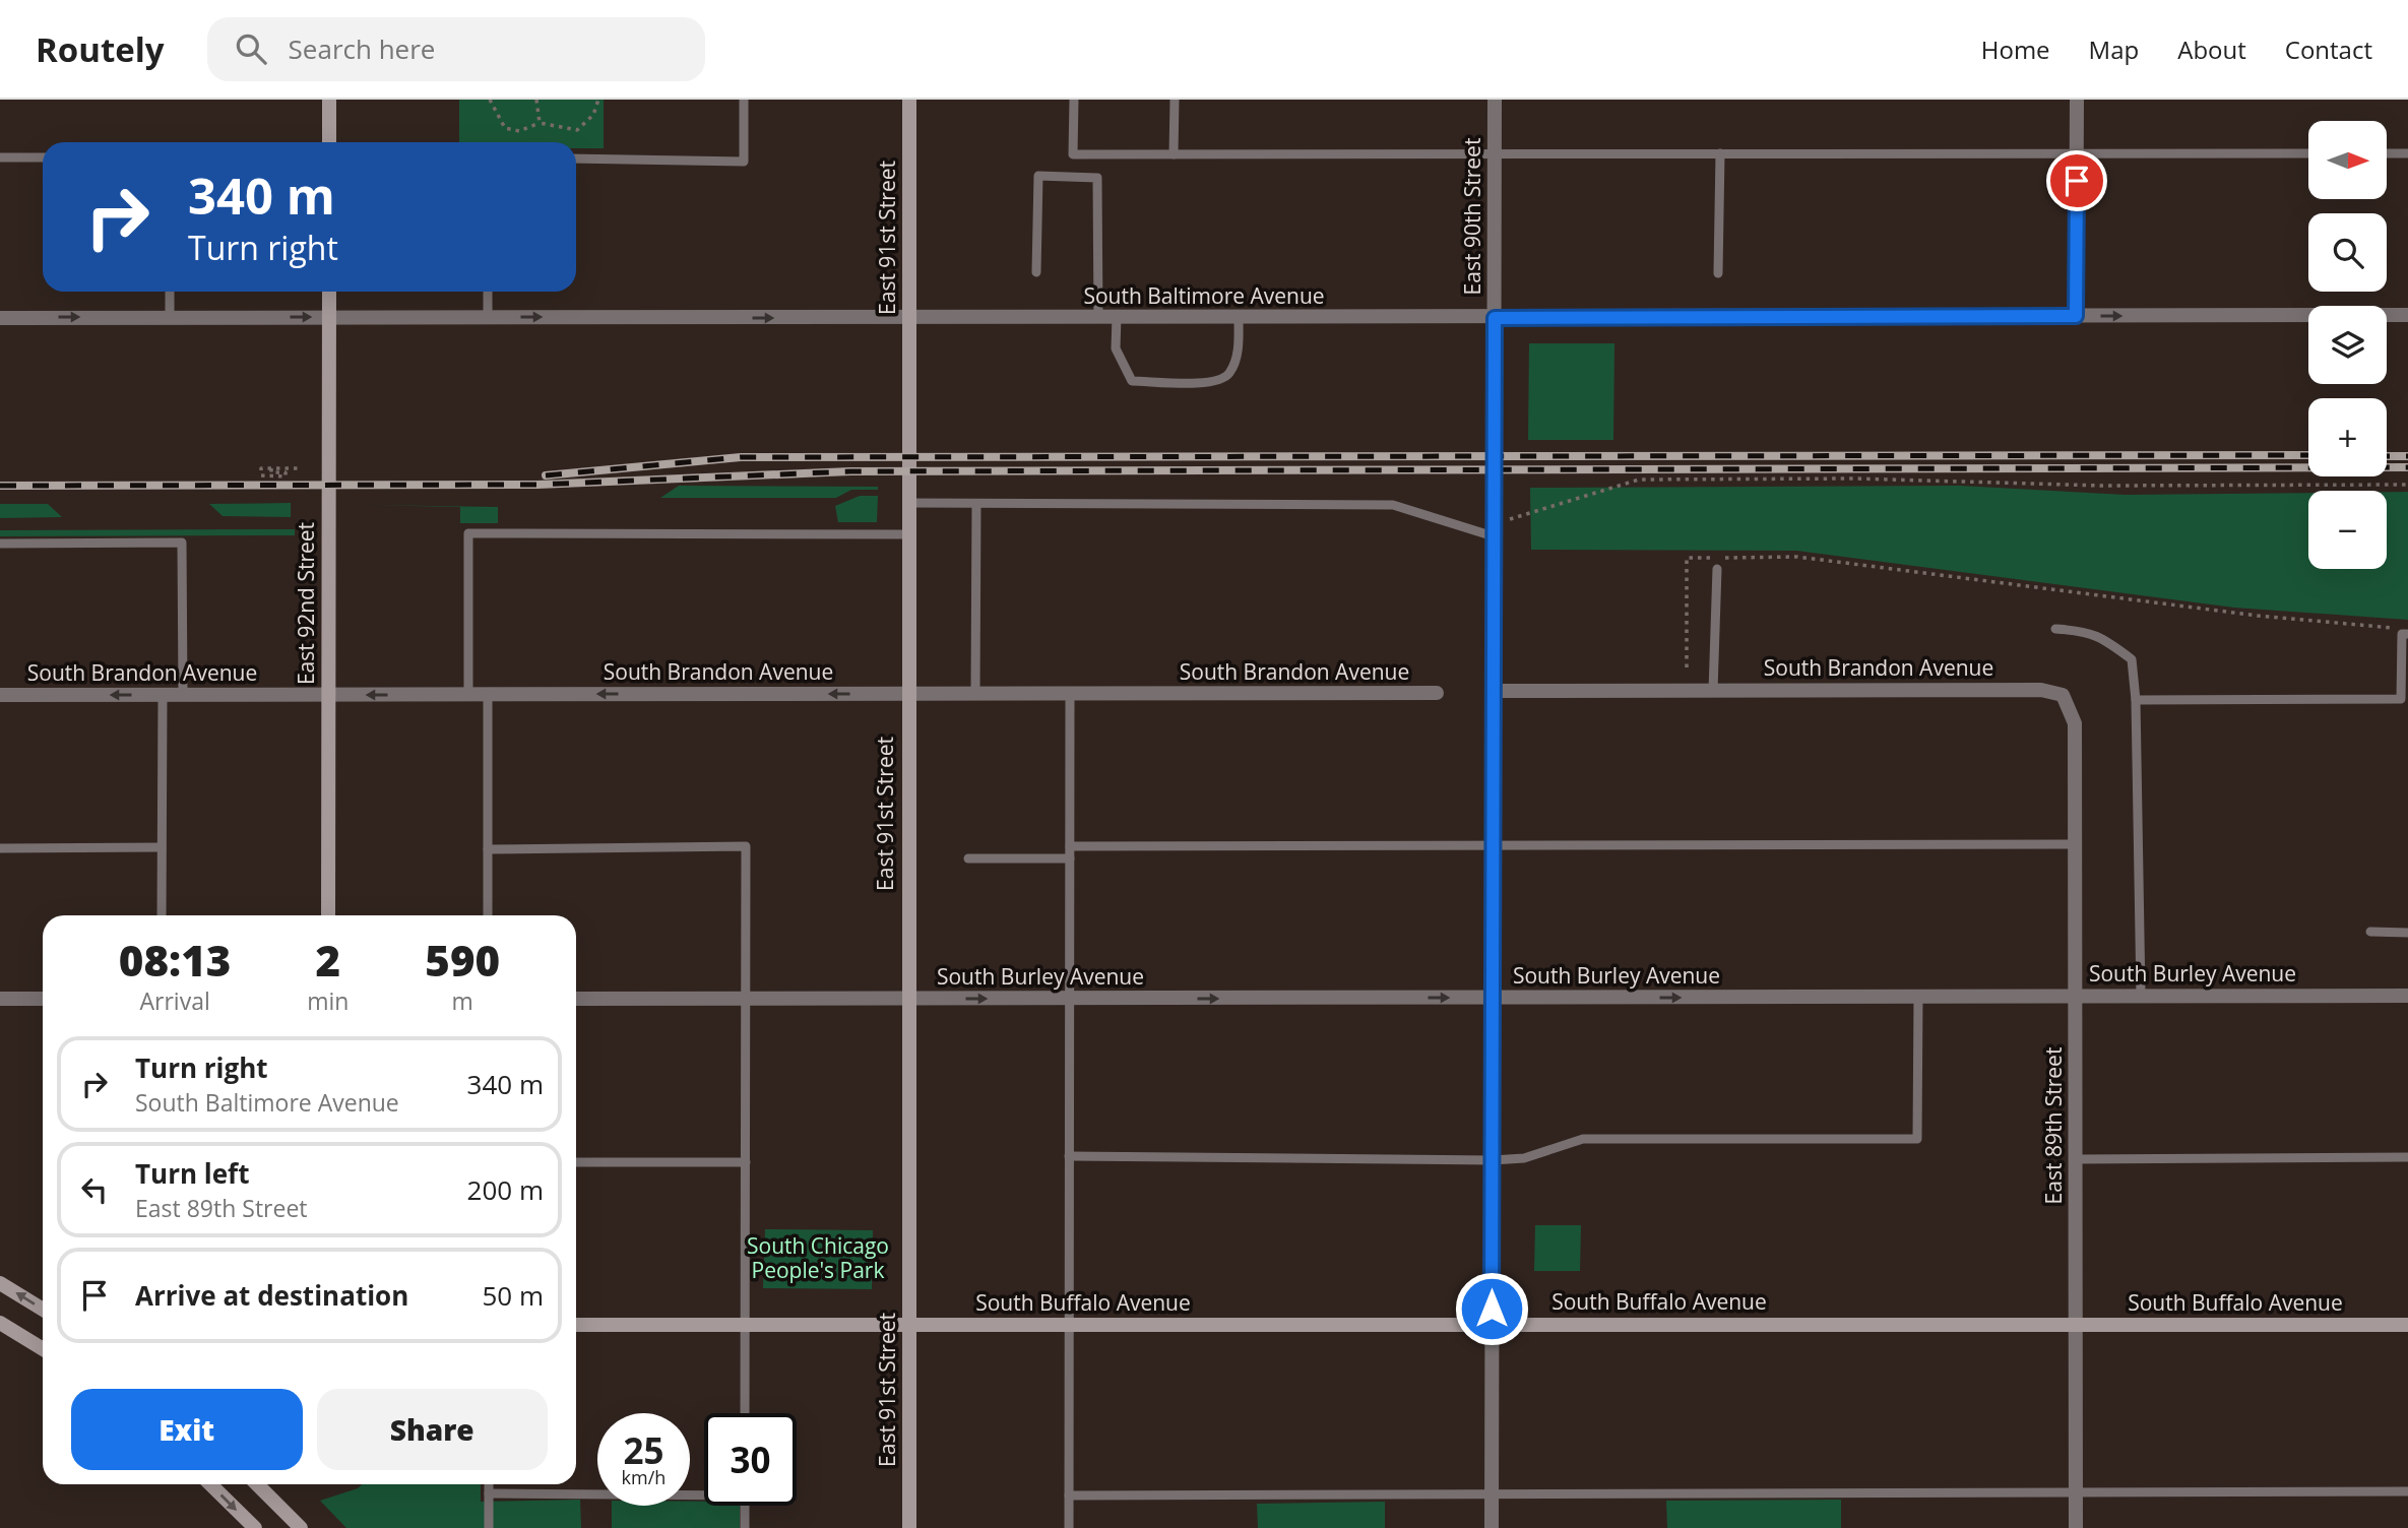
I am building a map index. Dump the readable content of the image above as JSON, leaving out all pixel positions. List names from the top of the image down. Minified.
{"streets":{"street":["East 90th Street","East 91st Street","South Baltimore Avenue","East 92nd Street","South Brandon Avenue","South Burley Avenue","East 89th Street","South Buffalo Avenue"]},"crossings":[["East 90th Street","South Baltimore Avenue"],["East 90th Street","South Brandon Avenue"],["East 90th Street","South Burley Avenue"],["East 90th Street","South Buffalo Avenue"],["East 91st Street","South Baltimore Avenue"],["East 91st Street","South Brandon Avenue"],["East 91st Street","South Burley Avenue"],["East 91st Street","South Buffalo Avenue"],["South Baltimore Avenue","East 92nd Street"],["East 92nd Street","South Brandon Avenue"],["South Brandon Avenue","East 89th Street"],["South Burley Avenue","East 89th Street"],["East 89th Street","South Buffalo Avenue"]],"one_way":["South Baltimore Avenue","South Brandon Avenue","South Burley Avenue"],"parks":["South Chicago People's Park"],"north":"right","page":{"header":"Routely","search":"Search here","nav":["Home","Map","About","Contact"],"map_buttons":["+","−"],"turn":["340 m","Turn right"],"eta":["08:13","Arrival","2","min","590","m"],"list":[{"name":"Turn right","note":"South Baltimore Avenue","value":"340 m"},{"name":"Turn left","note":"East 89th Street","value":"200 m"},{"name":"Arrive at destination","value":"50 m"}],"buttons":["Exit","Share"],"speed":"25 km/h","limit":"30"}}
